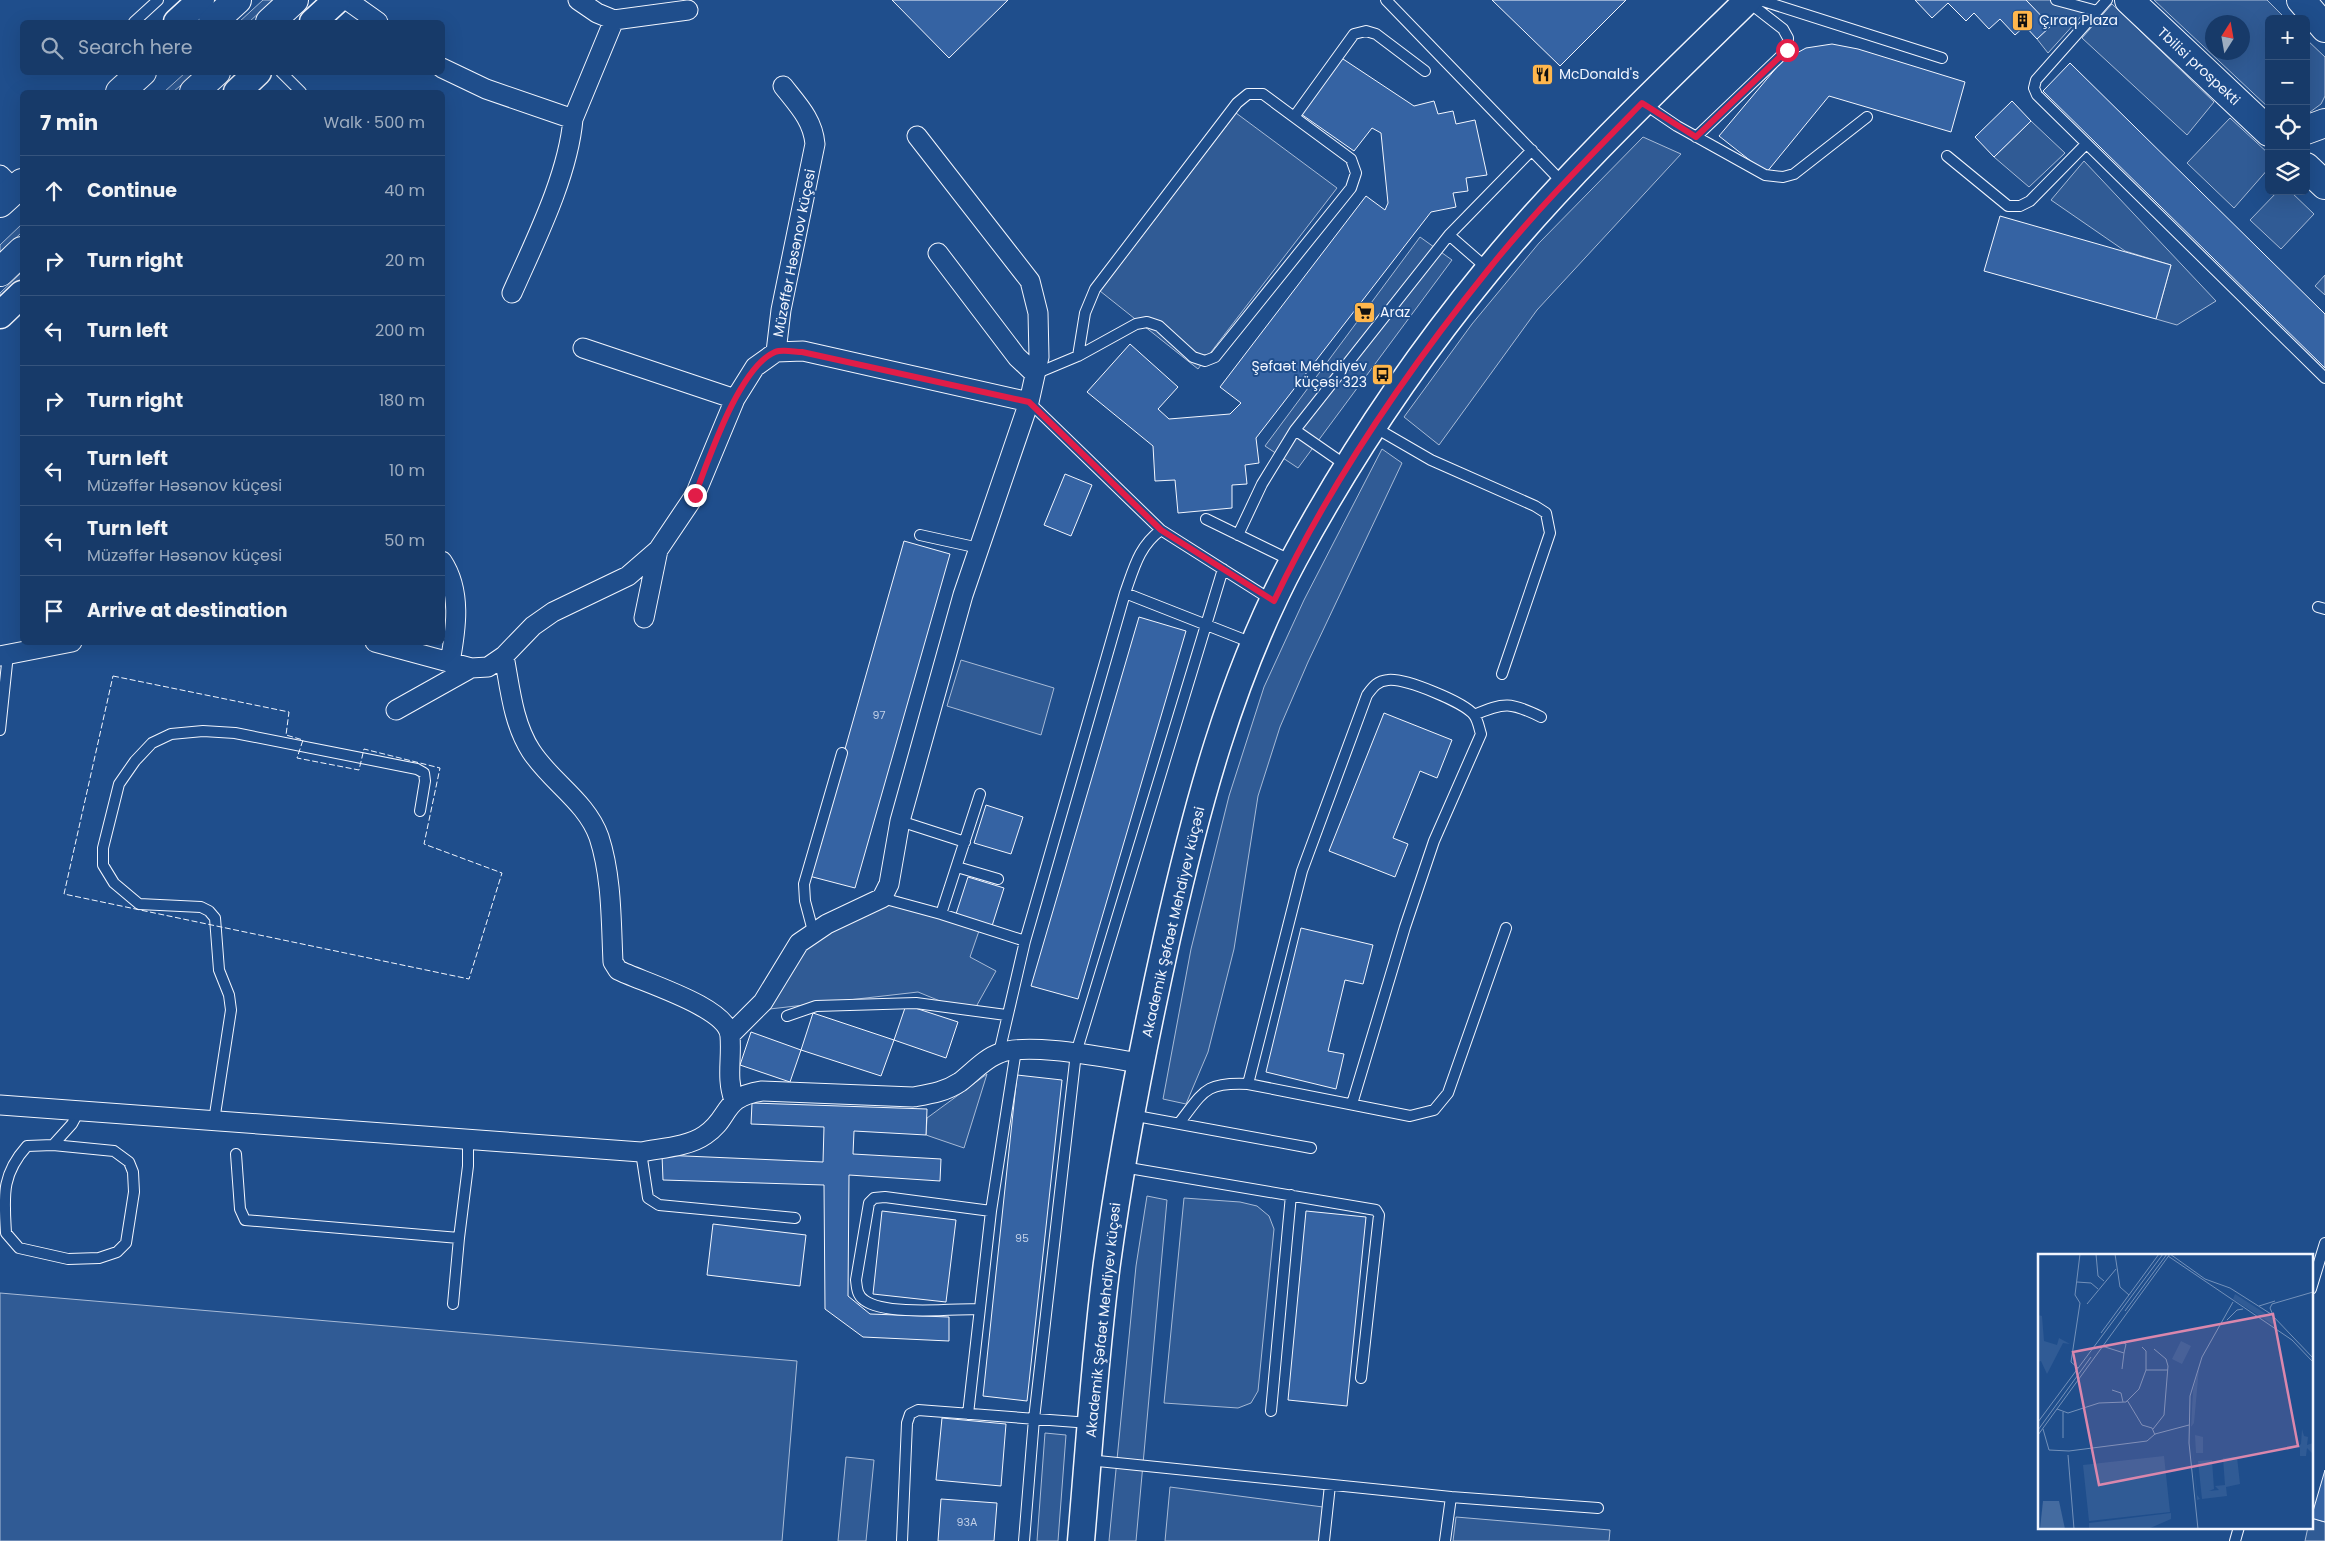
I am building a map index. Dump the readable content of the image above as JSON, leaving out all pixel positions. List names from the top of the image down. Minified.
{"streets":{"main road":["Tbilisi prospekti","Akademik Şəfaət Mehdiyev küçəsi"],"street":["Müzəffər Həsənov küçesi"]},"places":{"building":["Çıraq Plaza"],"restaurant":["McDonald's"],"supermarket":["Araz"],"bus stop":["Şəfaət Mehdiyev küçəsi 323"]},"house_numbers":["97","95","93A"],"north":"top","page":{"map_buttons":["+","−"],"search":"Search here","heading":["7 min","Walk · 500 m"],"list":[["Continue","40 m"],["Turn right","20 m"],["Turn left","200 m"],["Turn right","180 m"],["Turn left","Müzəffər Həsənov küçesi","10 m"],["Turn left","Müzəffər Həsənov küçesi","50 m"],"Arrive at destination"]}}
